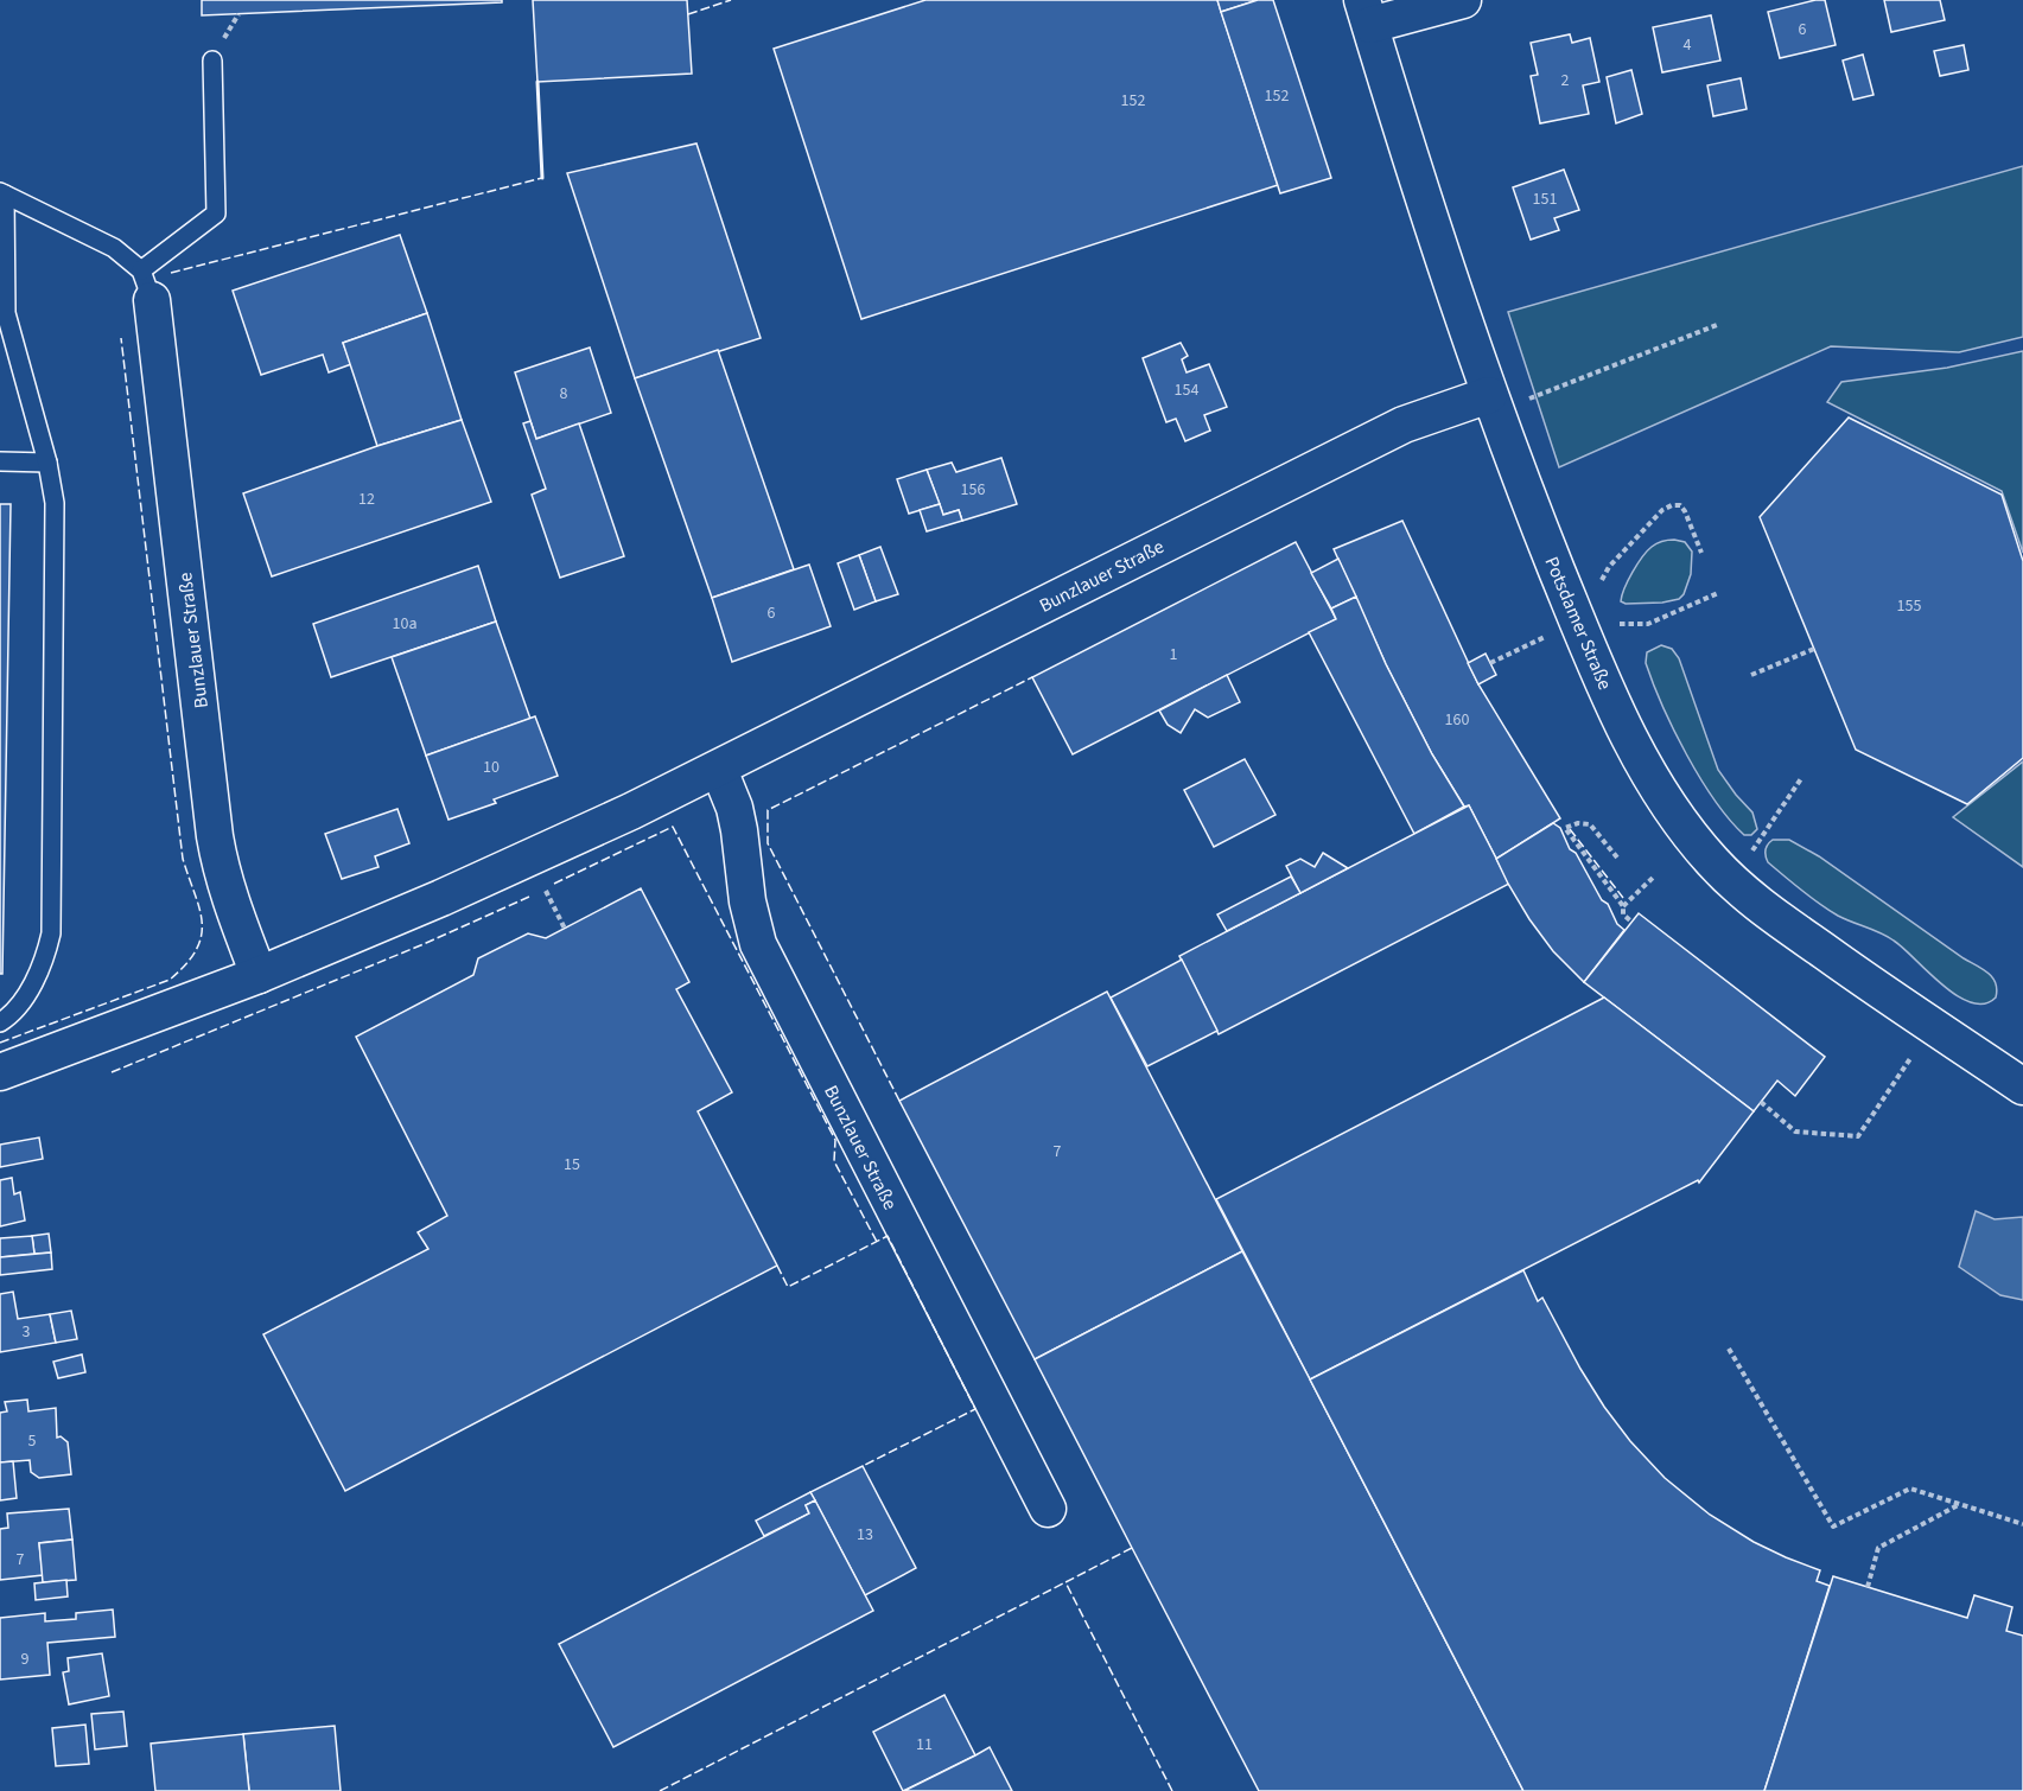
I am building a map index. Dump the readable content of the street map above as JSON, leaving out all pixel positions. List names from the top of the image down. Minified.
{"streets":{"street":["Bunzlauer Straße","Potsdamer Straße"]},"crossings":[["Bunzlauer Straße","Potsdamer Straße"]],"house_numbers":["6","4","2","152","152","151","154","8","156","12","155","6","10a","1","160","10","7","15","3","5","13","7","9","11"]}
